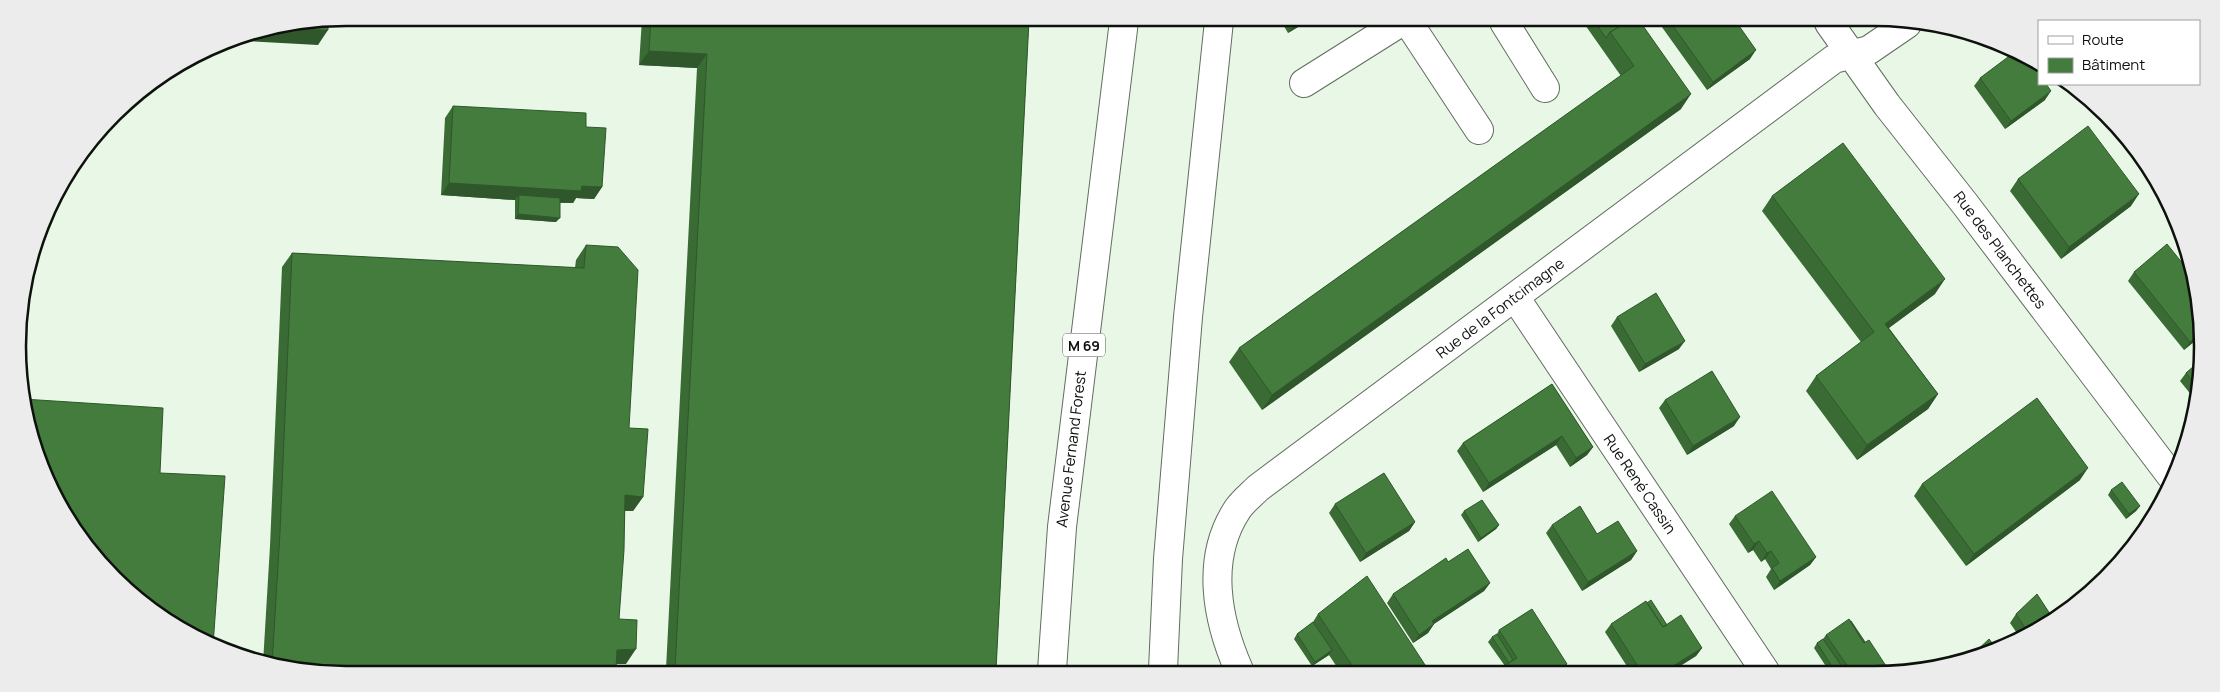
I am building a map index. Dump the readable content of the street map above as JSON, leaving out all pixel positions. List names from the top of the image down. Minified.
{"streets":{"street":["Rue des Planchettes","Rue de la Fontcimagne","M 69","Avenue Fernand Forest","Rue René Cassin"]},"crossings":[["Rue des Planchettes","Rue de la Fontcimagne"],["Rue de la Fontcimagne","Rue René Cassin"]],"legend":["Route","Bâtiment"]}
